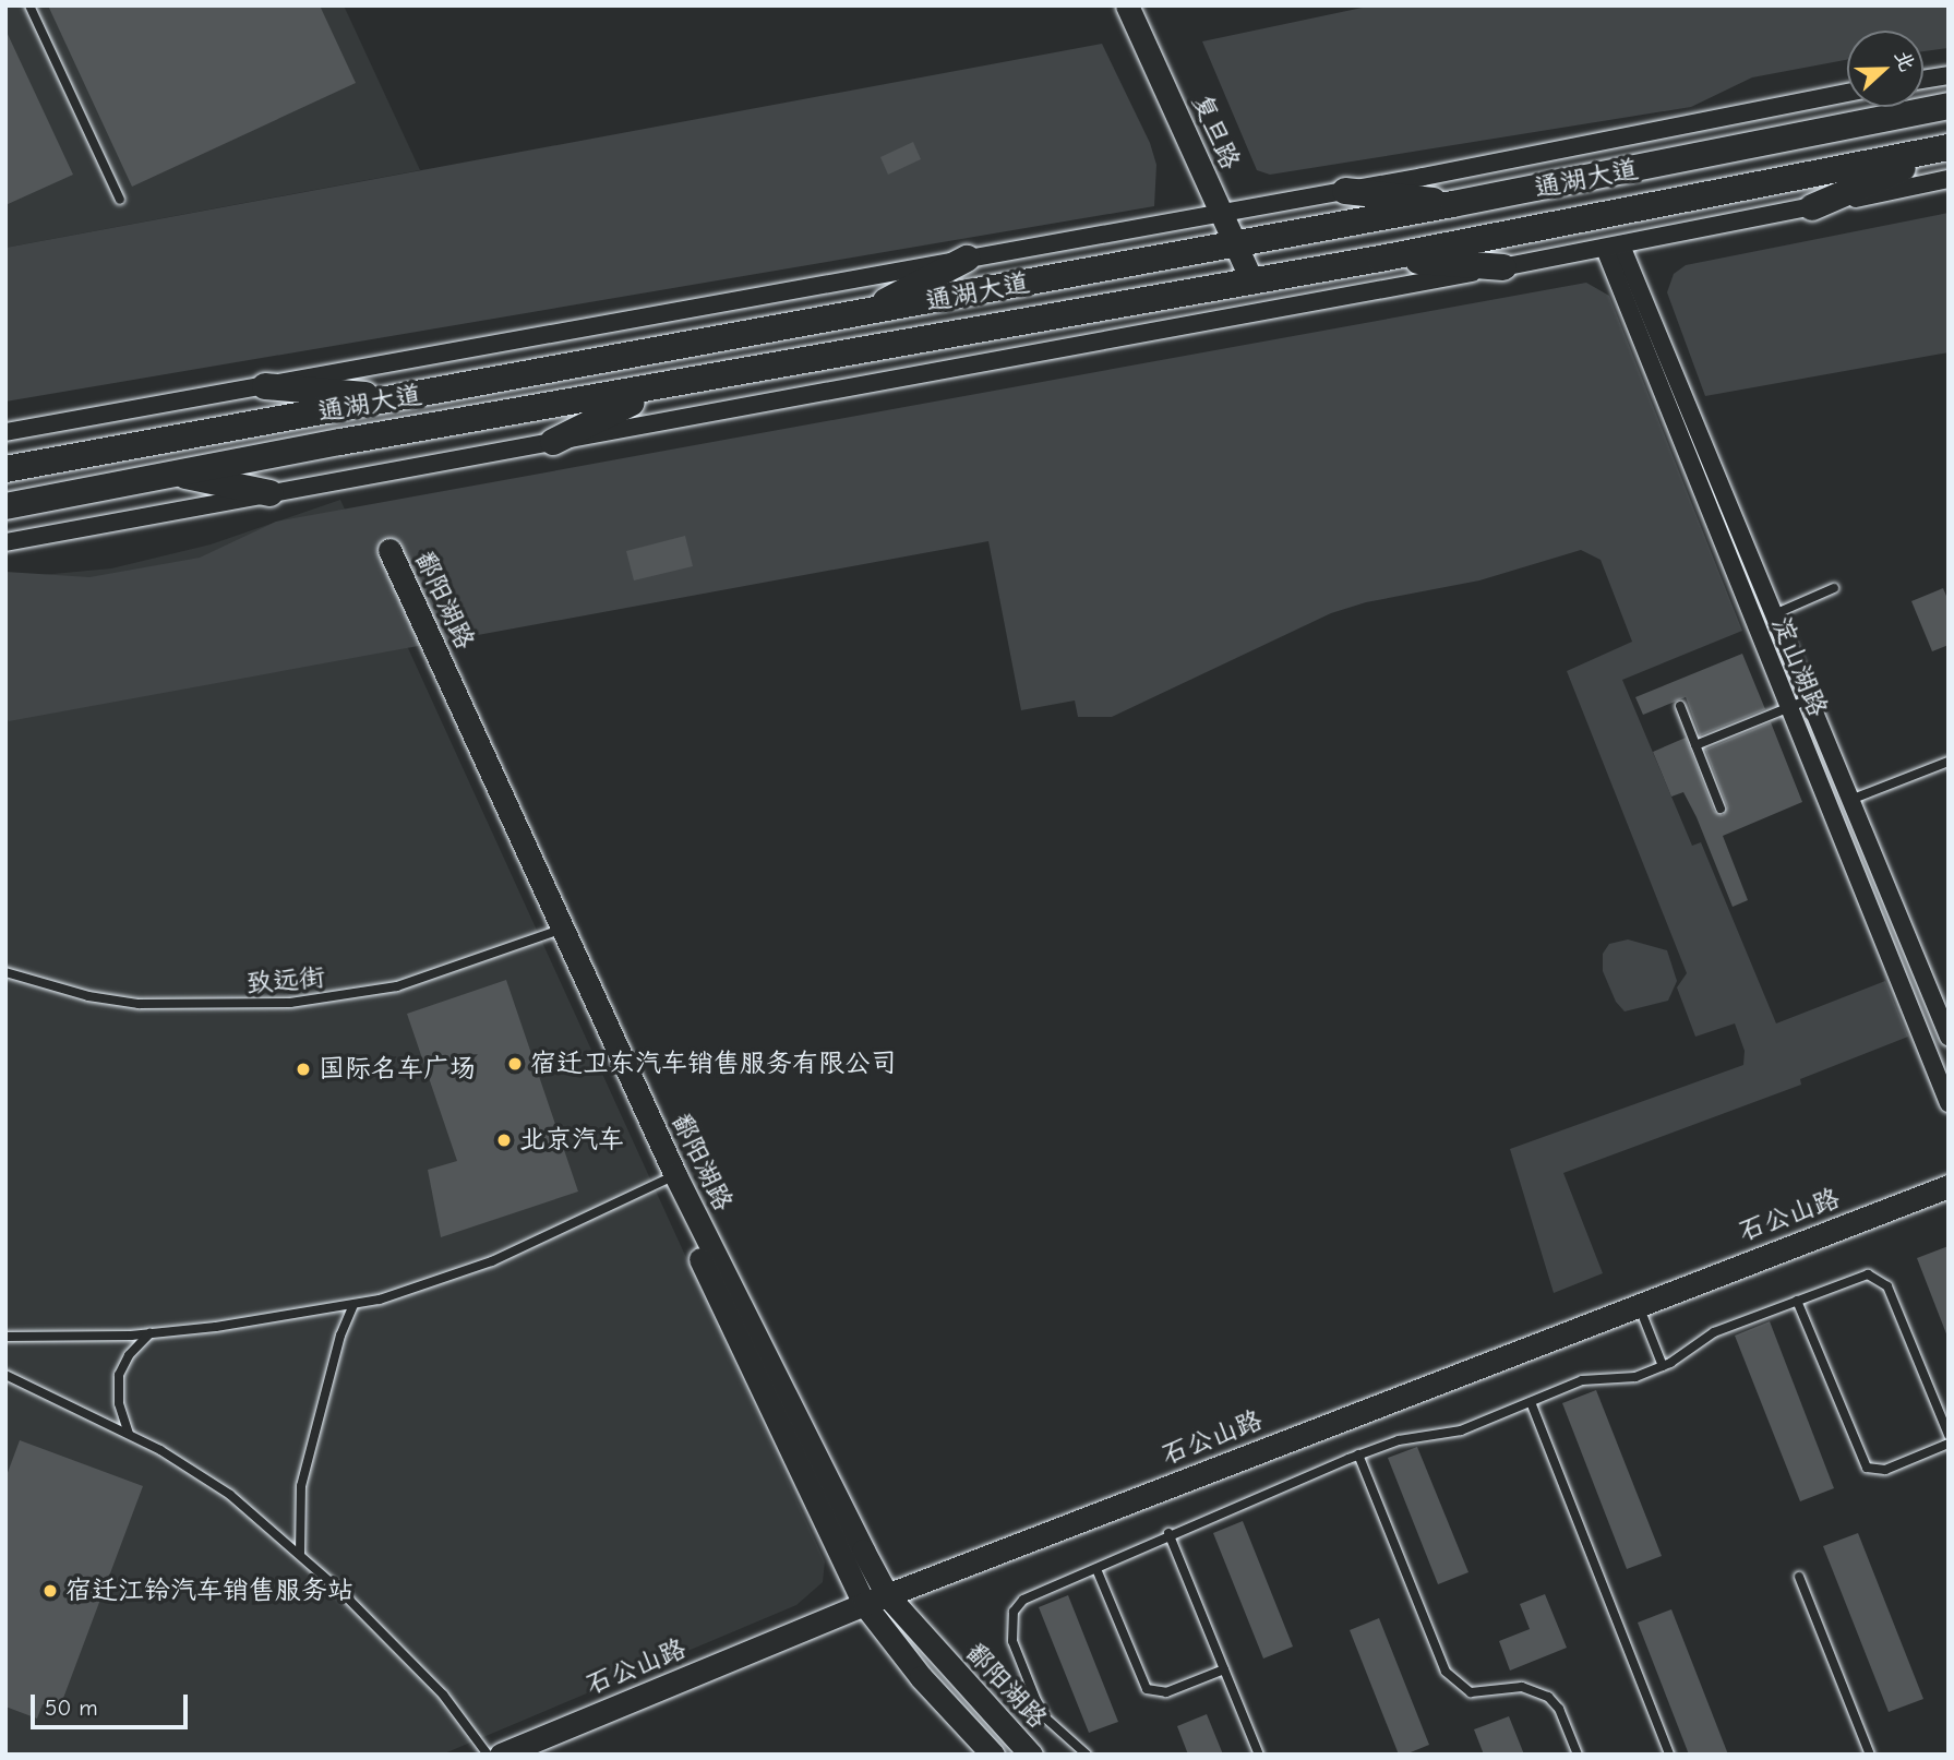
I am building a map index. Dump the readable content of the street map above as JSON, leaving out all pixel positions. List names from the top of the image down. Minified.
{"streets":{"main road":["通湖大道"],"street":["复旦路","鄱阳湖路","淀山湖路","石公山路"],"lane":["致远街"]},"crossings":[["复旦路","通湖大道"],["鄱阳湖路","致远街"],["鄱阳湖路","石公山路"]],"places":["宿迁卫东汽车销售服务有限公司","国际名车广场","北京汽车","宿迁江铃汽车销售服务站"],"scale_bar":"50 m","north":"right"}
